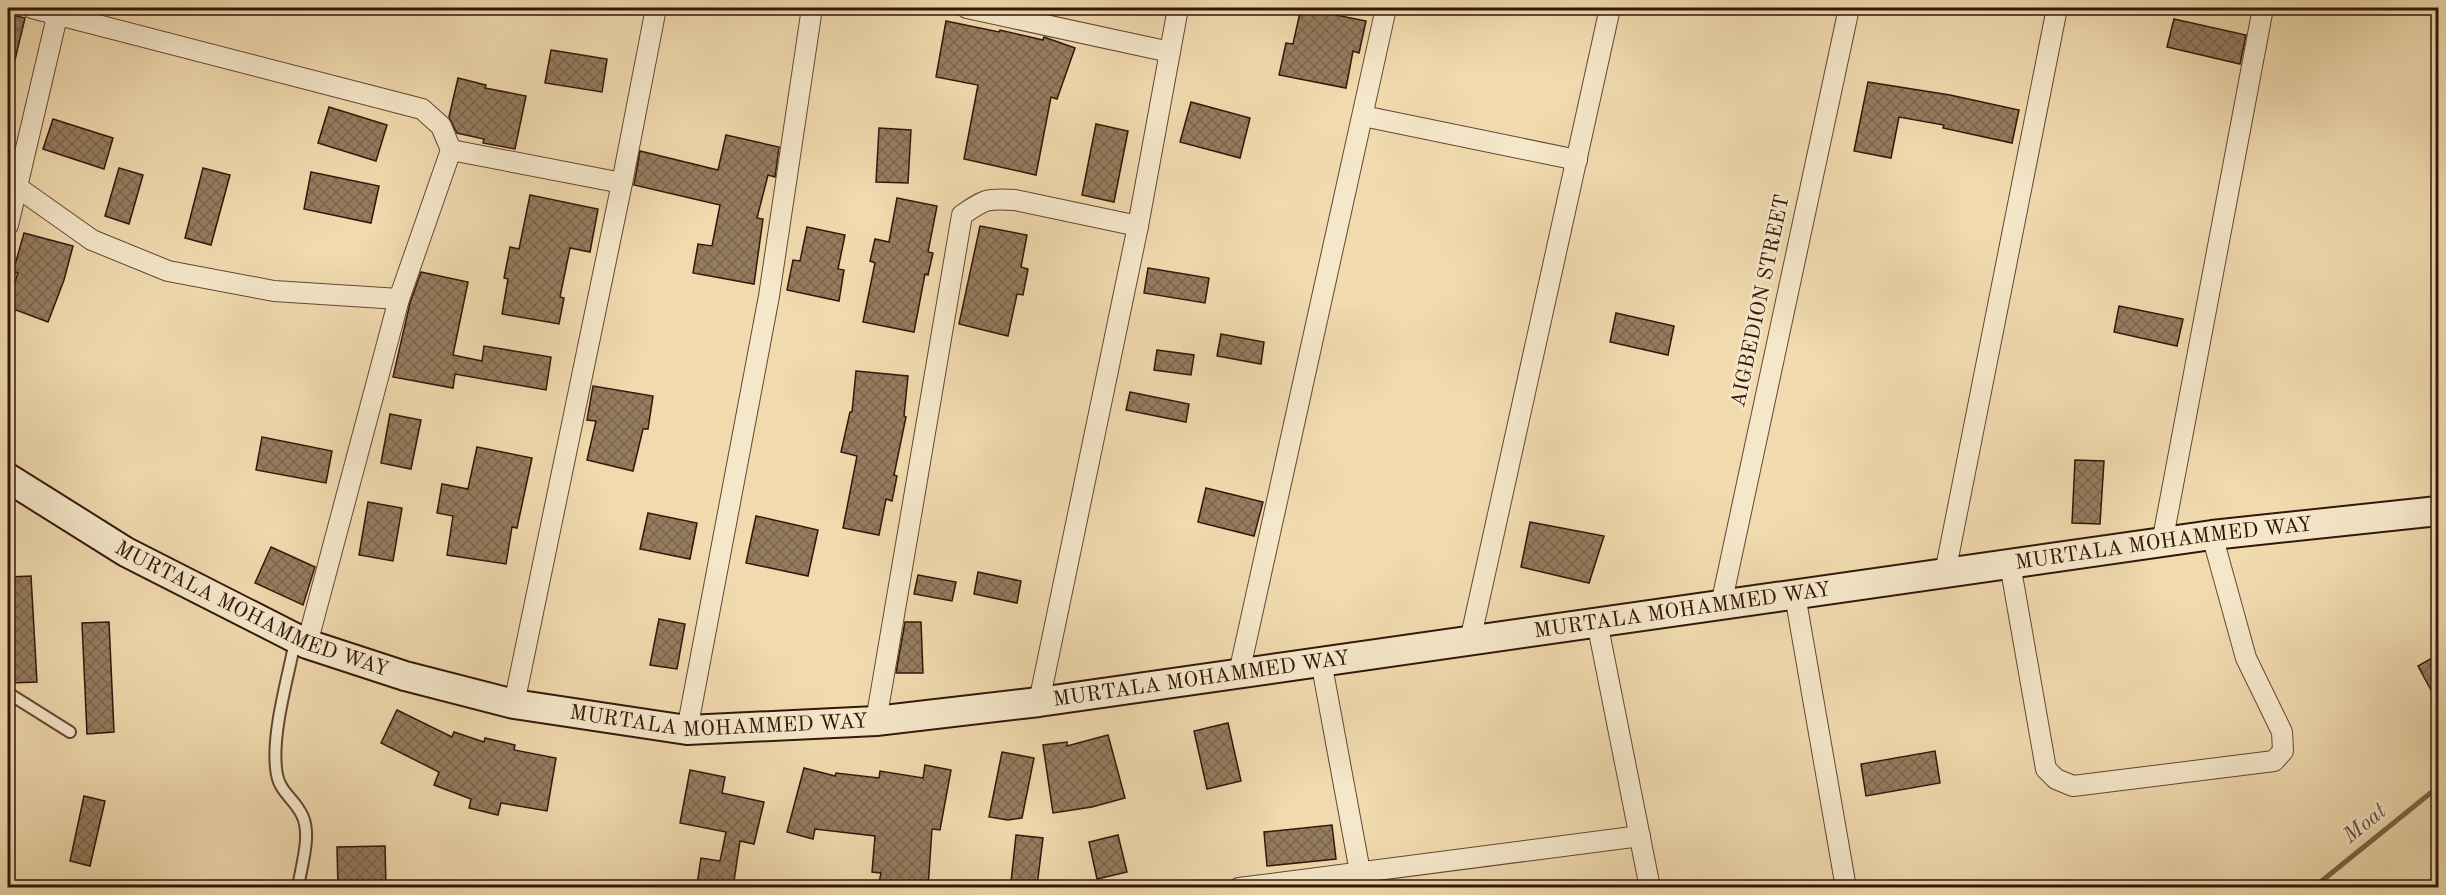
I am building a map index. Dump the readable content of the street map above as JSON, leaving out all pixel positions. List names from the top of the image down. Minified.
{"streets":{"street":["AIGBEDION STREET","MURTALA MOHAMMED WAY"]},"crossings":[["AIGBEDION STREET","MURTALA MOHAMMED WAY"]],"water":["Moat"]}
